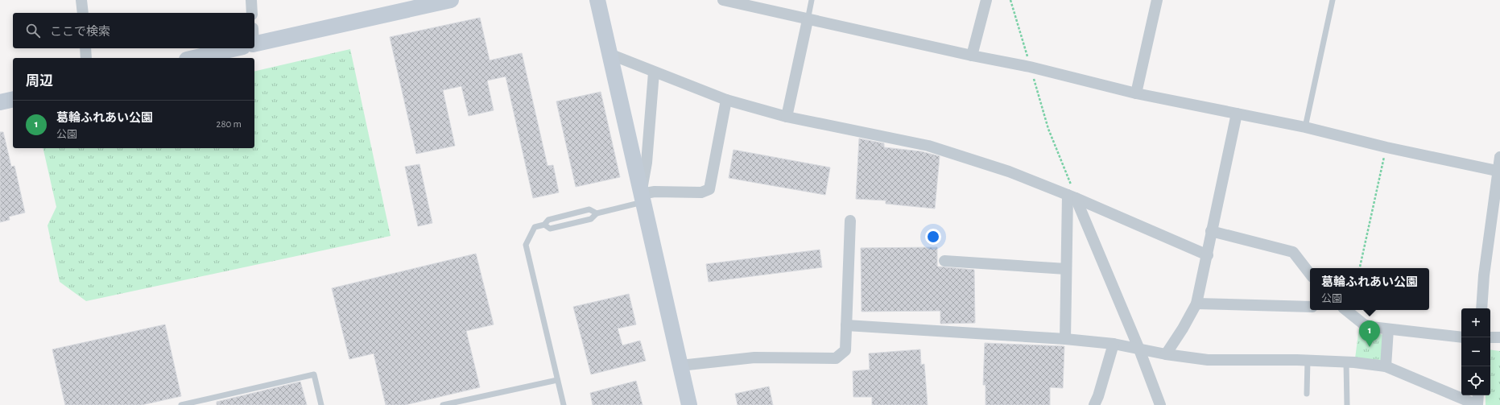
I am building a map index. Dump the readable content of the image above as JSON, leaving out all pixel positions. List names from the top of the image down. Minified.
{"page":{"search":"ここで検索","heading":"周辺","list":[{"mark":"1","name":"葛輪ふれあい公園","note":"公園","value":"280 m"}],"popup":["葛輪ふれあい公園","公園"],"map_buttons":["+","−"],"pins":"1"}}
